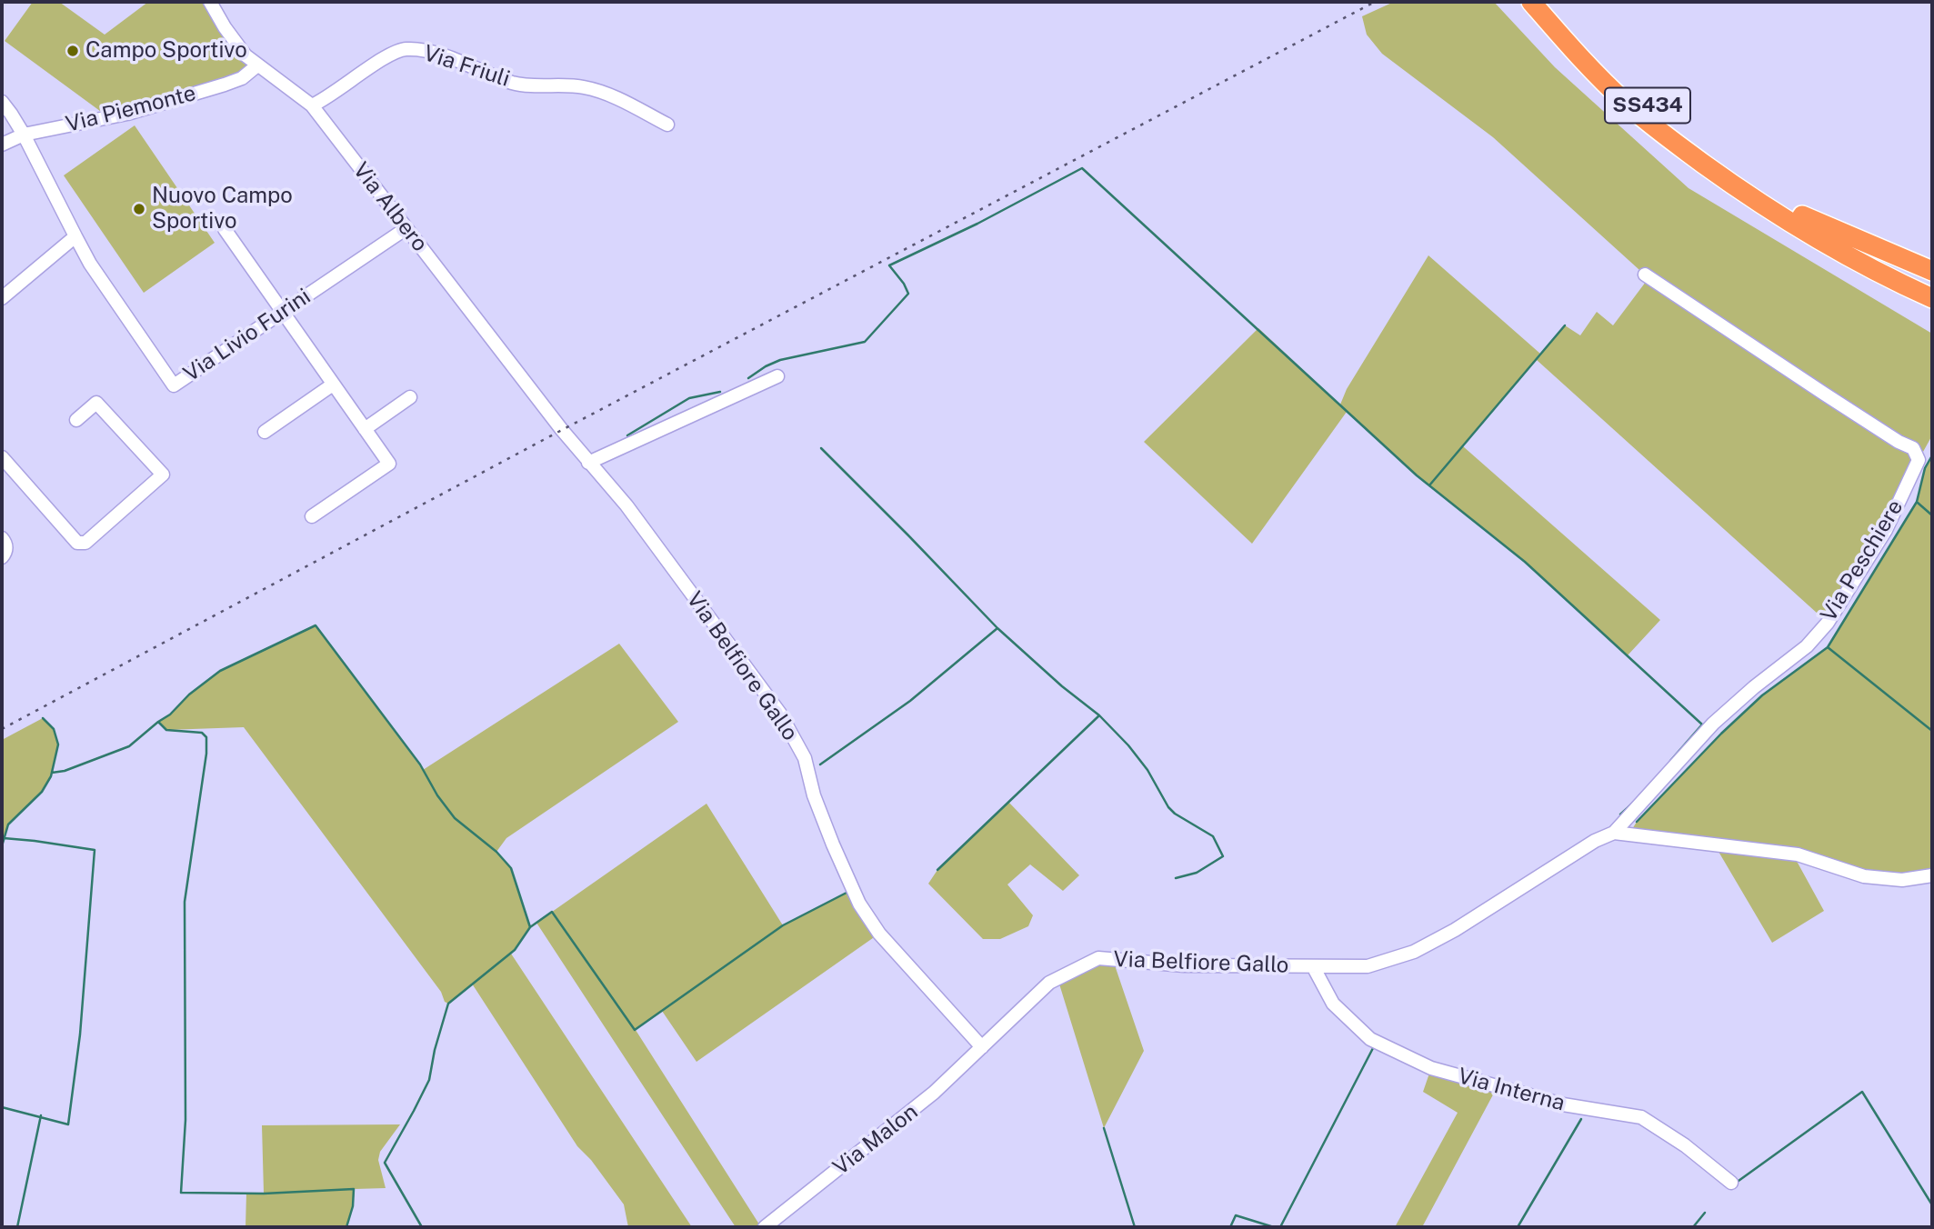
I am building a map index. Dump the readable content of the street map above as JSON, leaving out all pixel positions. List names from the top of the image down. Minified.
{"streets":{"highway":["SS434"],"street":["Via Friuli","Via Piemonte","Via Albero","Via Livio Furini","Via Peschiere","Via Belfiore Gallo","Via Interna","Via Malon"]},"crossings":[["Via Friuli","Via Albero"],["Via Piemonte","Via Albero"],["Via Albero","Via Livio Furini"],["Via Albero","Via Belfiore Gallo"],["Via Peschiere","Via Belfiore Gallo"],["Via Belfiore Gallo","Via Interna"],["Via Belfiore Gallo","Via Malon"]],"places":["Campo Sportivo","Nuovo Campo Sportivo"]}
